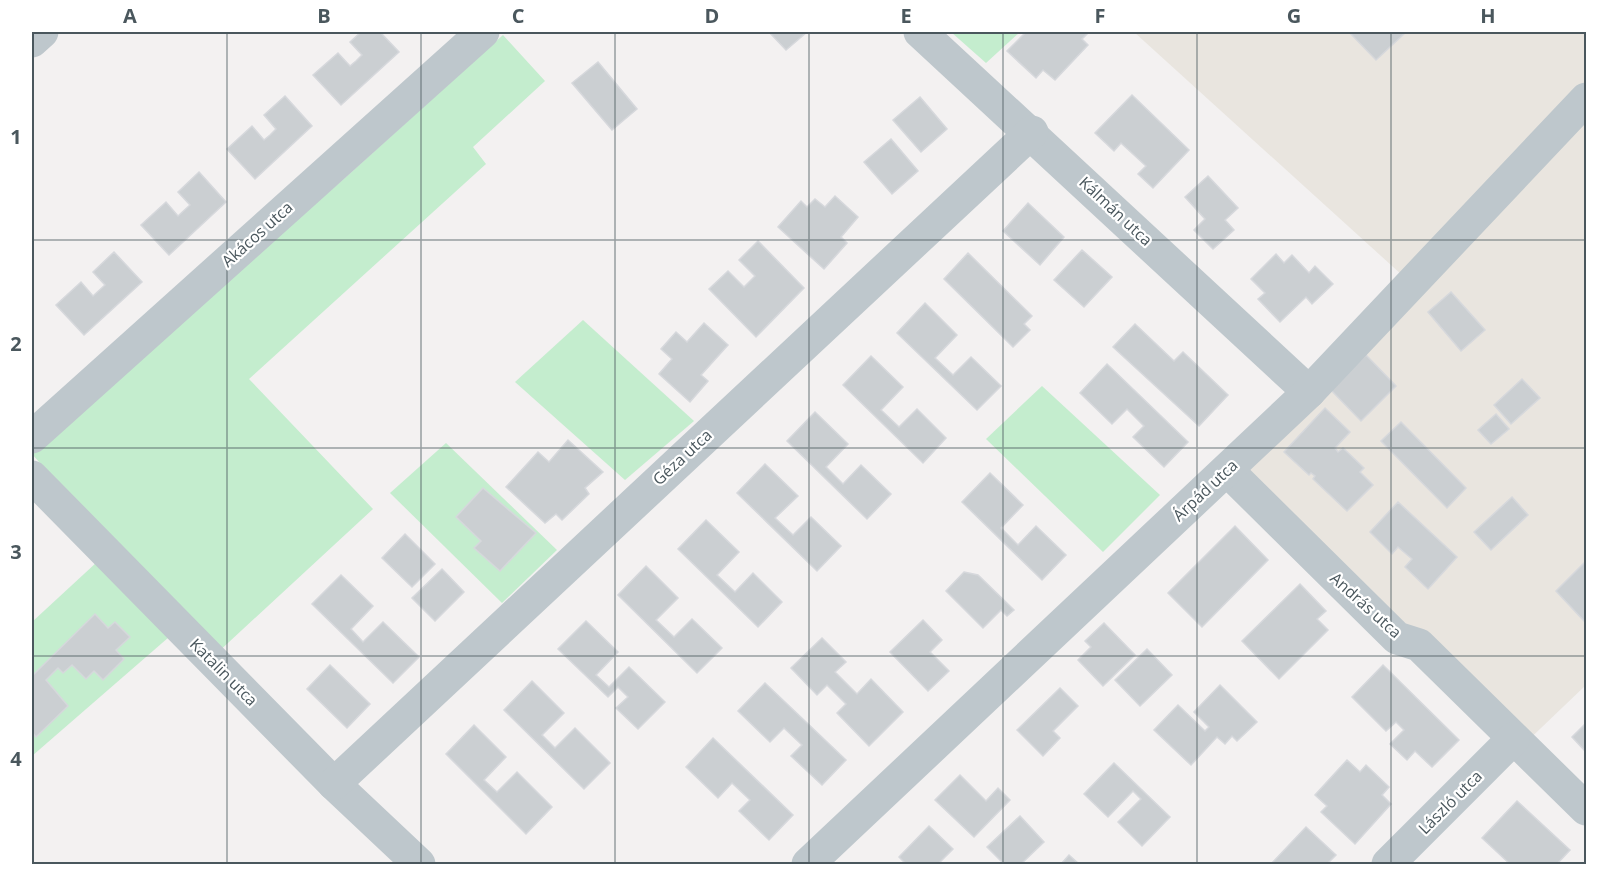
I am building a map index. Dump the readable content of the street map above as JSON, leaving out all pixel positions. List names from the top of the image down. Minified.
{"streets":{"street":["Kálmán utca","Akácos utca","Géza utca","Árpád utca","András utca","Katalin utca","László utca"]},"crossings":[["Kálmán utca","Géza utca"],["Kálmán utca","Árpád utca"],["Géza utca","Katalin utca"],["Árpád utca","András utca"],["András utca","László utca"]],"grid":{"columns":["A","B","C","D","E","F","G","H"],"rows":["1","2","3","4"]}}
